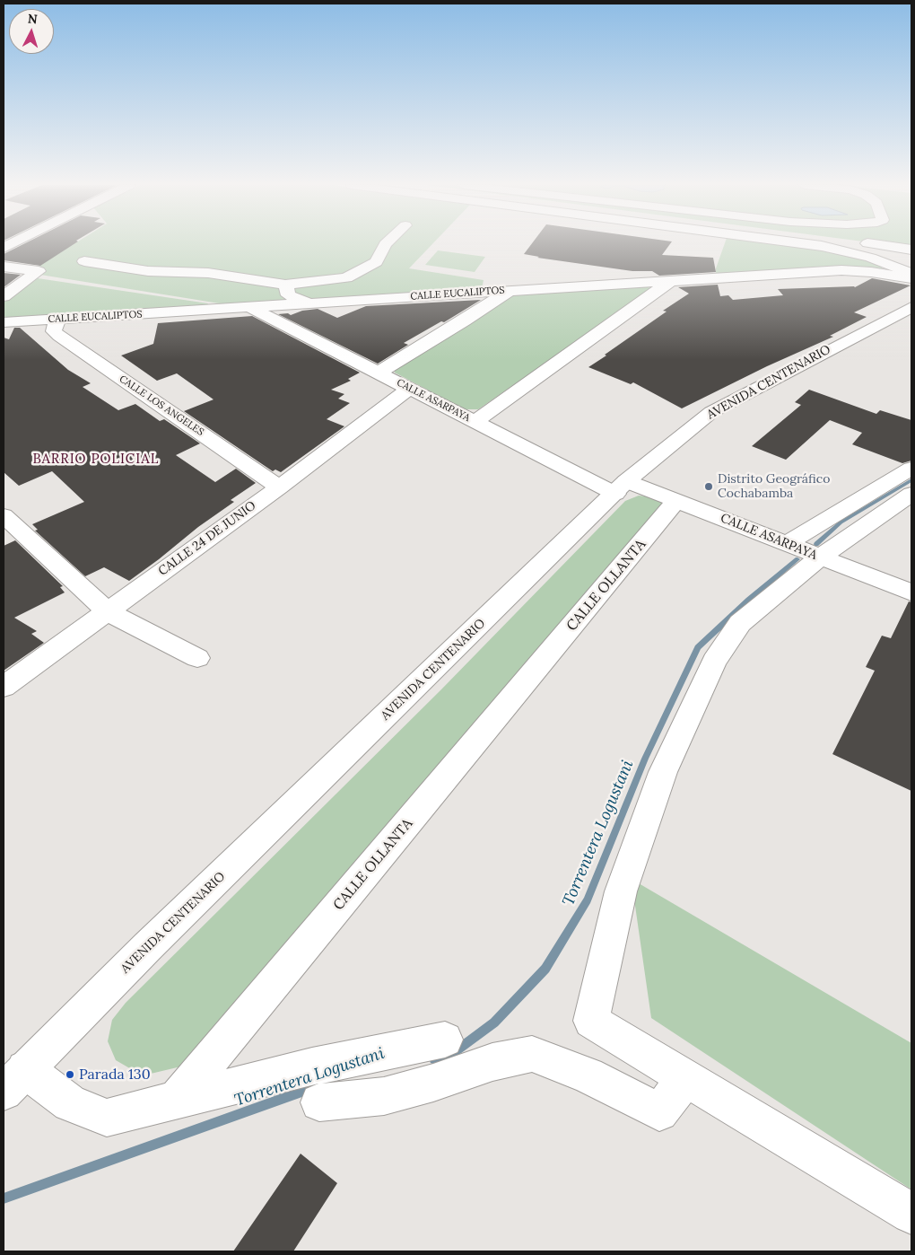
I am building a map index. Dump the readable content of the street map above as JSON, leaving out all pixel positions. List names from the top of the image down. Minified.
{"streets":{"street":["CALLE EUCALIPTOS","AVENIDA CENTENARIO","CALLE ASARPAYA","CALLE LOS ANGELES","CALLE 24 DE JUNIO","CALLE OLLANTA"]},"crossings":[["CALLE EUCALIPTOS","CALLE ASARPAYA"],["CALLE EUCALIPTOS","CALLE LOS ANGELES"],["AVENIDA CENTENARIO","CALLE ASARPAYA"],["CALLE ASARPAYA","CALLE 24 DE JUNIO"],["CALLE ASARPAYA","CALLE OLLANTA"],["CALLE LOS ANGELES","CALLE 24 DE JUNIO"]],"districts":["BARRIO POLICIAL"],"water":["Torrentera Logustani"],"places":["Distrito Geográfico Cochabamba","Parada 130"],"north":"top"}
